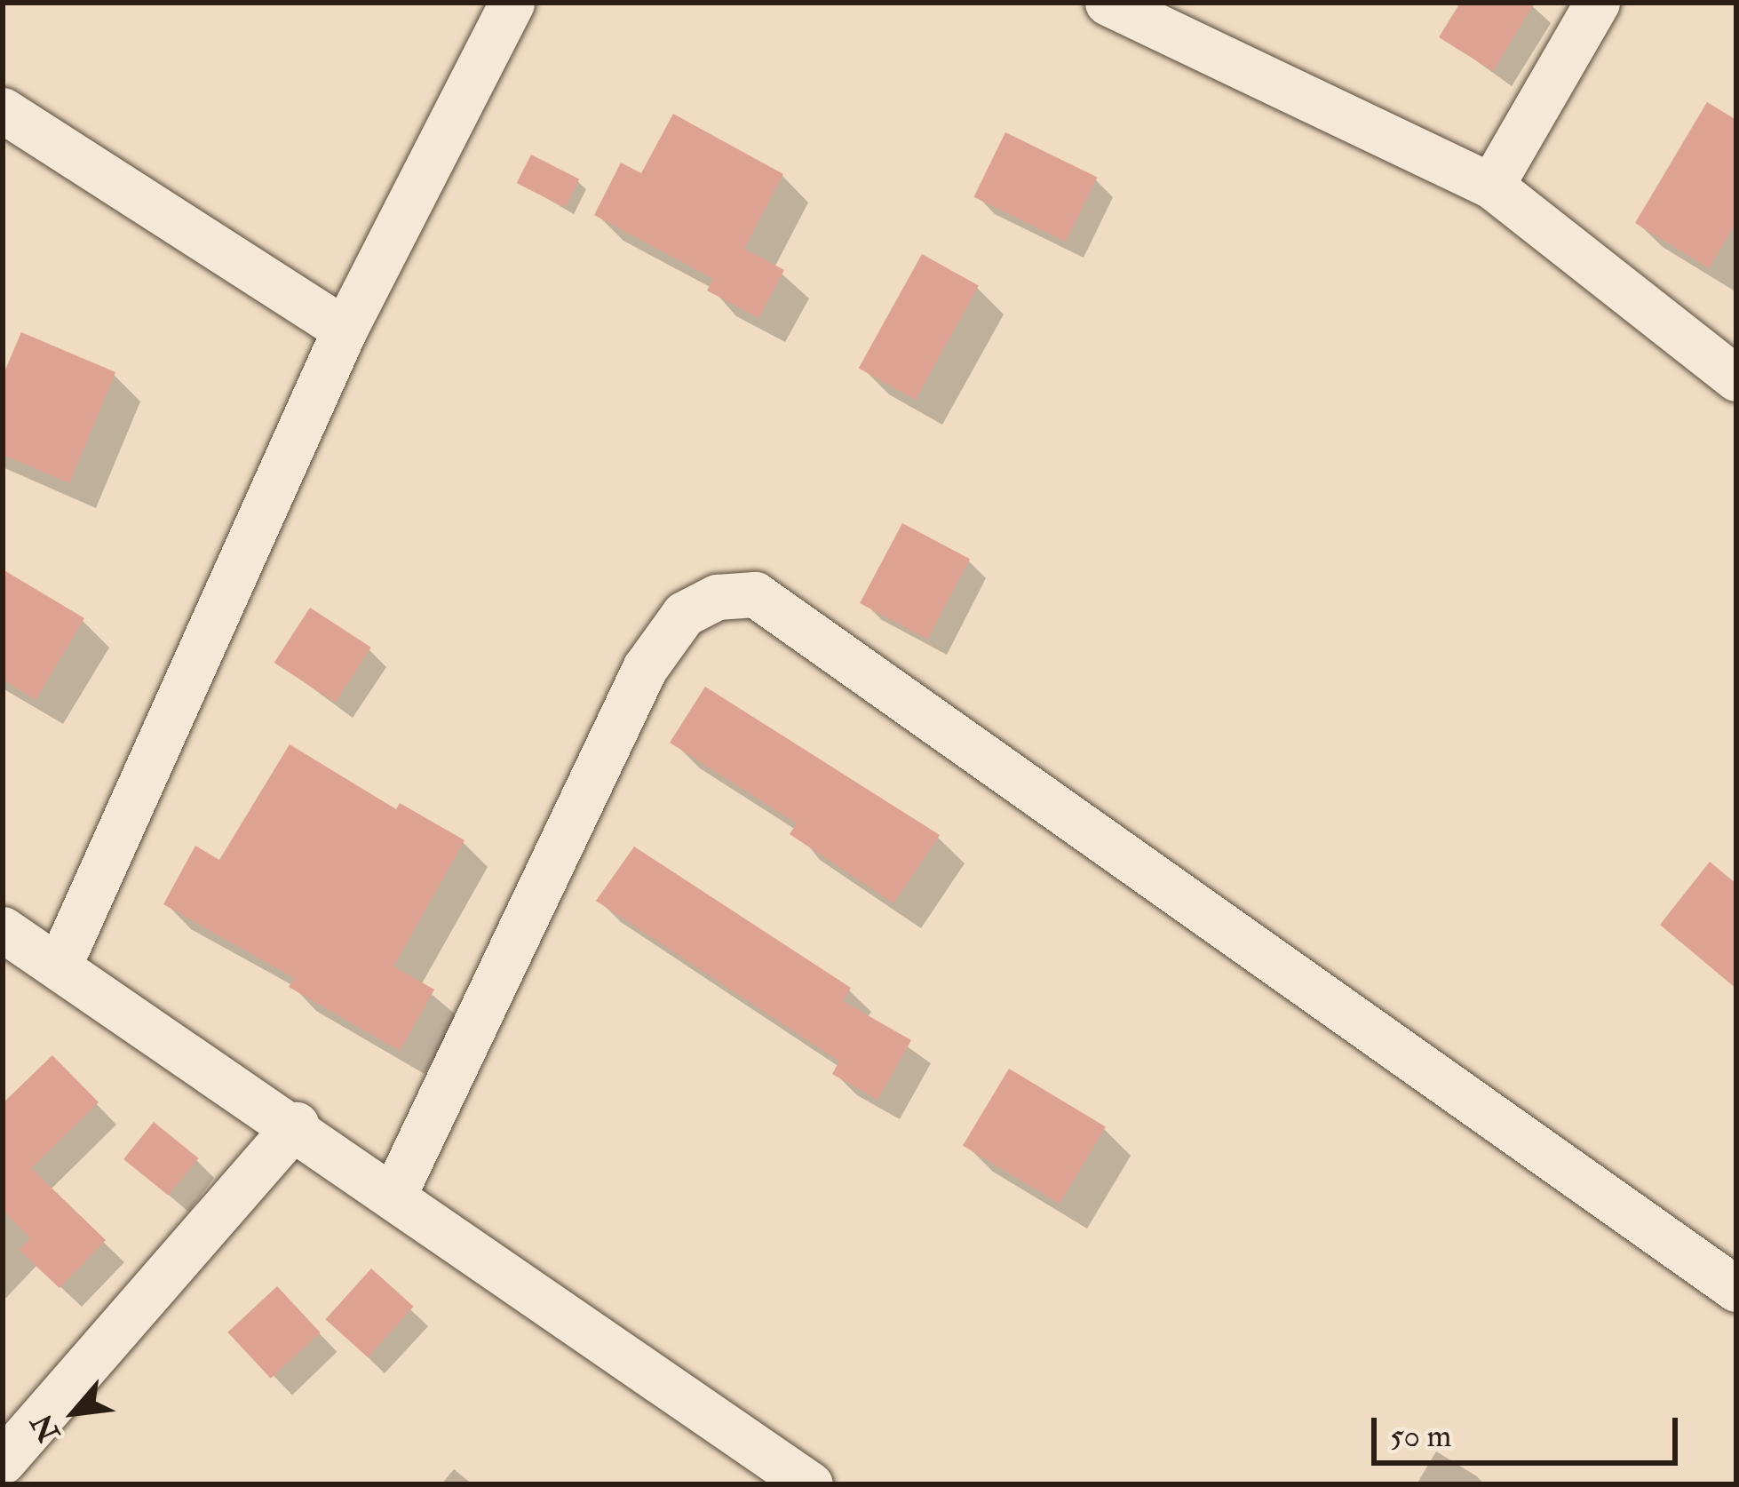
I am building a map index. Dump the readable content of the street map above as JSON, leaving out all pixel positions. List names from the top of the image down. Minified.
{"scale_bar":"50 m","north":"bottom left"}
